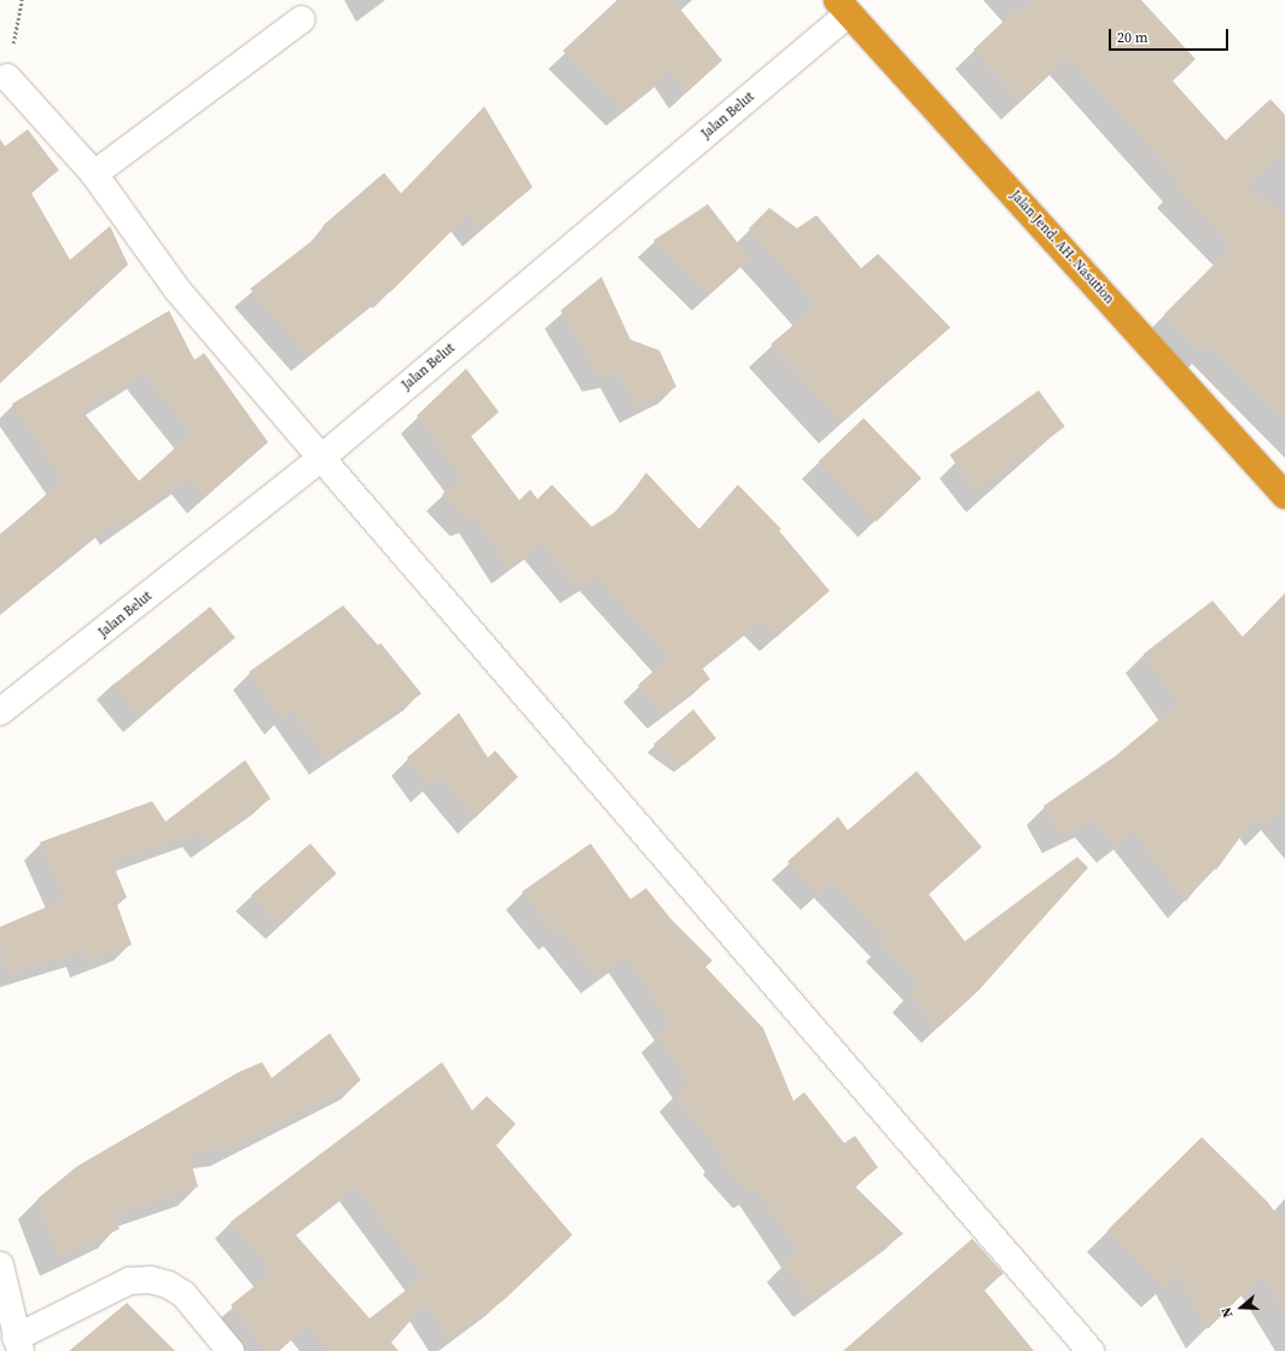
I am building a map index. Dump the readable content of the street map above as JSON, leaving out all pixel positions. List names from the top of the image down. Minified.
{"streets":{"highway":["Jalan Jend. AH. Nasution"],"street":["Jalan Belut"]},"crossings":[["Jalan Belut","Jalan Jend. AH. Nasution"]],"scale_bar":"20 m","north":"left"}
